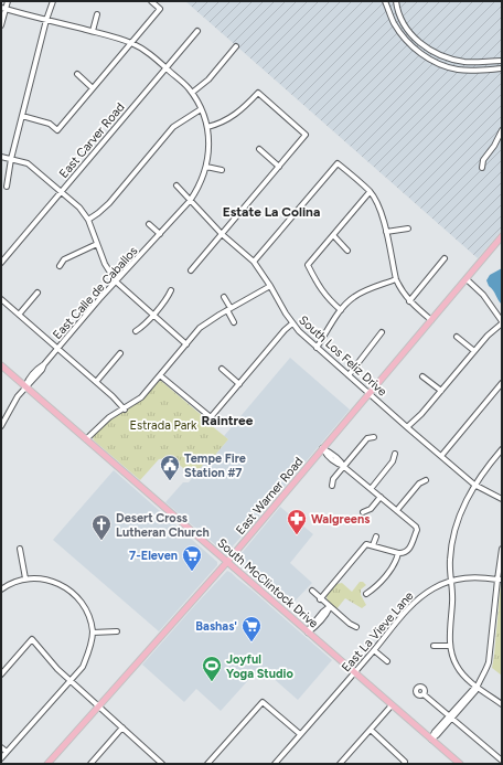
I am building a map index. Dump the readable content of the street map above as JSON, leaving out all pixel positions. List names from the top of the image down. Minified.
{"streets":{"main road":["East Warner Road","South McClintock Drive"],"street":["East Carver Road","East Calle de Caballos","South Los Feliz Drive","East La Vieve Lane"]},"crossings":[["East Carver Road","East Calle de Caballos"],["East Calle de Caballos","South Los Feliz Drive"],["East Calle de Caballos","South McClintock Drive"],["South Los Feliz Drive","East Warner Road"],["East Warner Road","South McClintock Drive"],["South McClintock Drive","East La Vieve Lane"]],"districts":["Estate La Colina","Raintree"],"parks":["Estrada Park"],"places":{"public building":["Tempe Fire Station #7"],"pharmacy":["Walgreens"],"church":["Desert Cross Lutheran Church"],"supermarket":["7-Eleven","Bashas'"],"sports":["Joyful Yoga Studio"]}}
